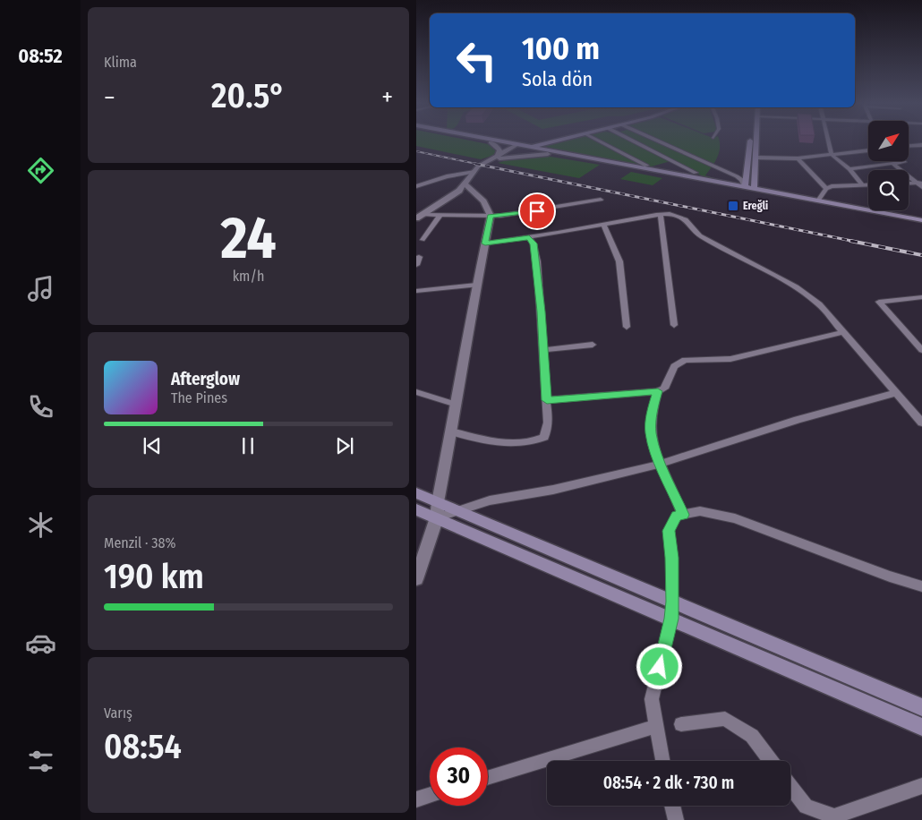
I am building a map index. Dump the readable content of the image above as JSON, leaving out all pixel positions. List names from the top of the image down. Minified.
{"places":{"transit":["Ereğli"]},"north":"top right","page":{"tabs":"08:52","tile":["Klima",["24","km/h"],["Menzil · 38%","190 km"],["Varış","08:54"]],"turn":["100 m","Sola dön"],"heat":["−","20.5°","+"],"song":["Afterglow","The Pines"],"limit":"30","trip":"08:54 · 2 dk · 730 m"}}
